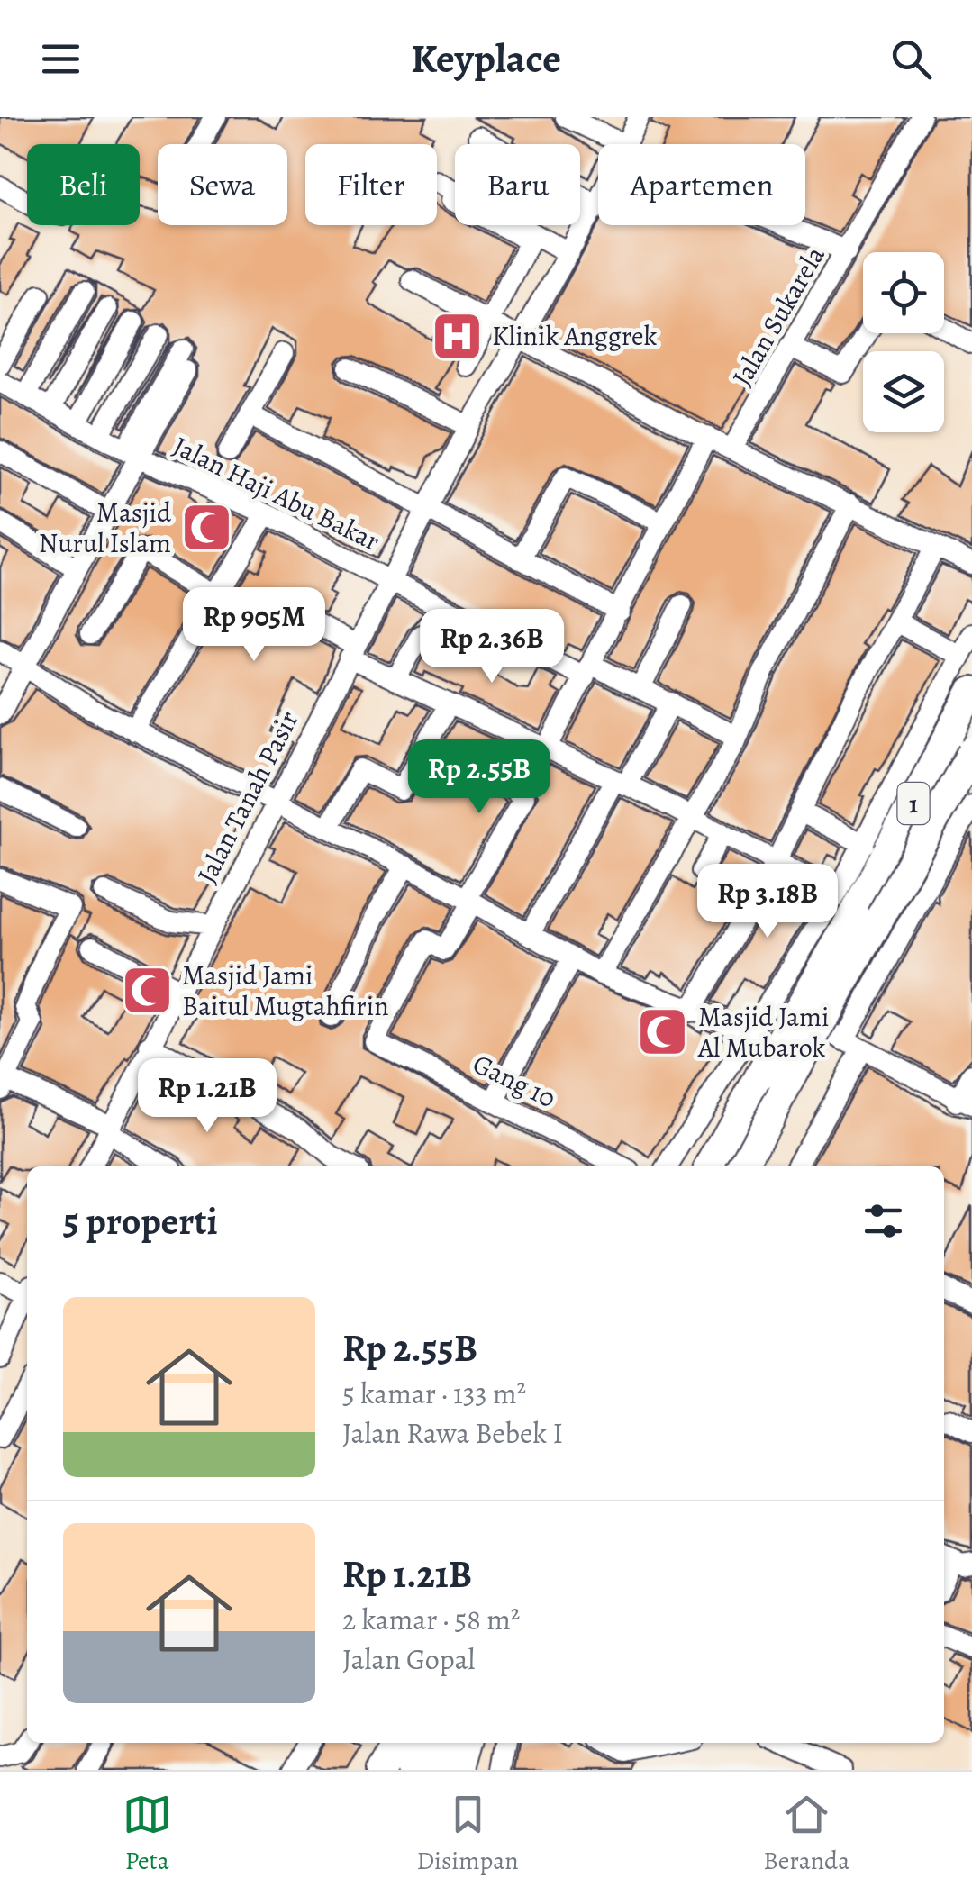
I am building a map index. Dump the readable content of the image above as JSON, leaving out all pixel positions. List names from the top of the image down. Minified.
{"streets":{"highway":["1"],"street":["Jalan Sukarela","Jalan Haji Abu Bakar","Jalan Tanah Pasir","Gang 10"]},"crossings":[["Jalan Haji Abu Bakar","Jalan Tanah Pasir"]],"places":{"hospital":["Klinik Anggrek"],"mosque":["Masjid Nurul Islam","Masjid Jami Baitul Mugtahfirin","Masjid Jami Al Mubarok"]},"page":{"header":"Keyplace","chip":["Beli","Sewa","Filter","Baru","Apartemen"],"price":["Rp 905M","Rp 2.36B","Rp 2.55B","Rp 3.18B","Rp 1.21B"],"heading":"5 properti","list":[{"name":"Rp 2.55B","note":"5 kamar · 133 m² · Jalan Rawa Bebek I"},{"name":"Rp 1.21B","note":"2 kamar · 58 m² · Jalan Gopal"}],"tabs":["Peta","Disimpan","Beranda"]}}
